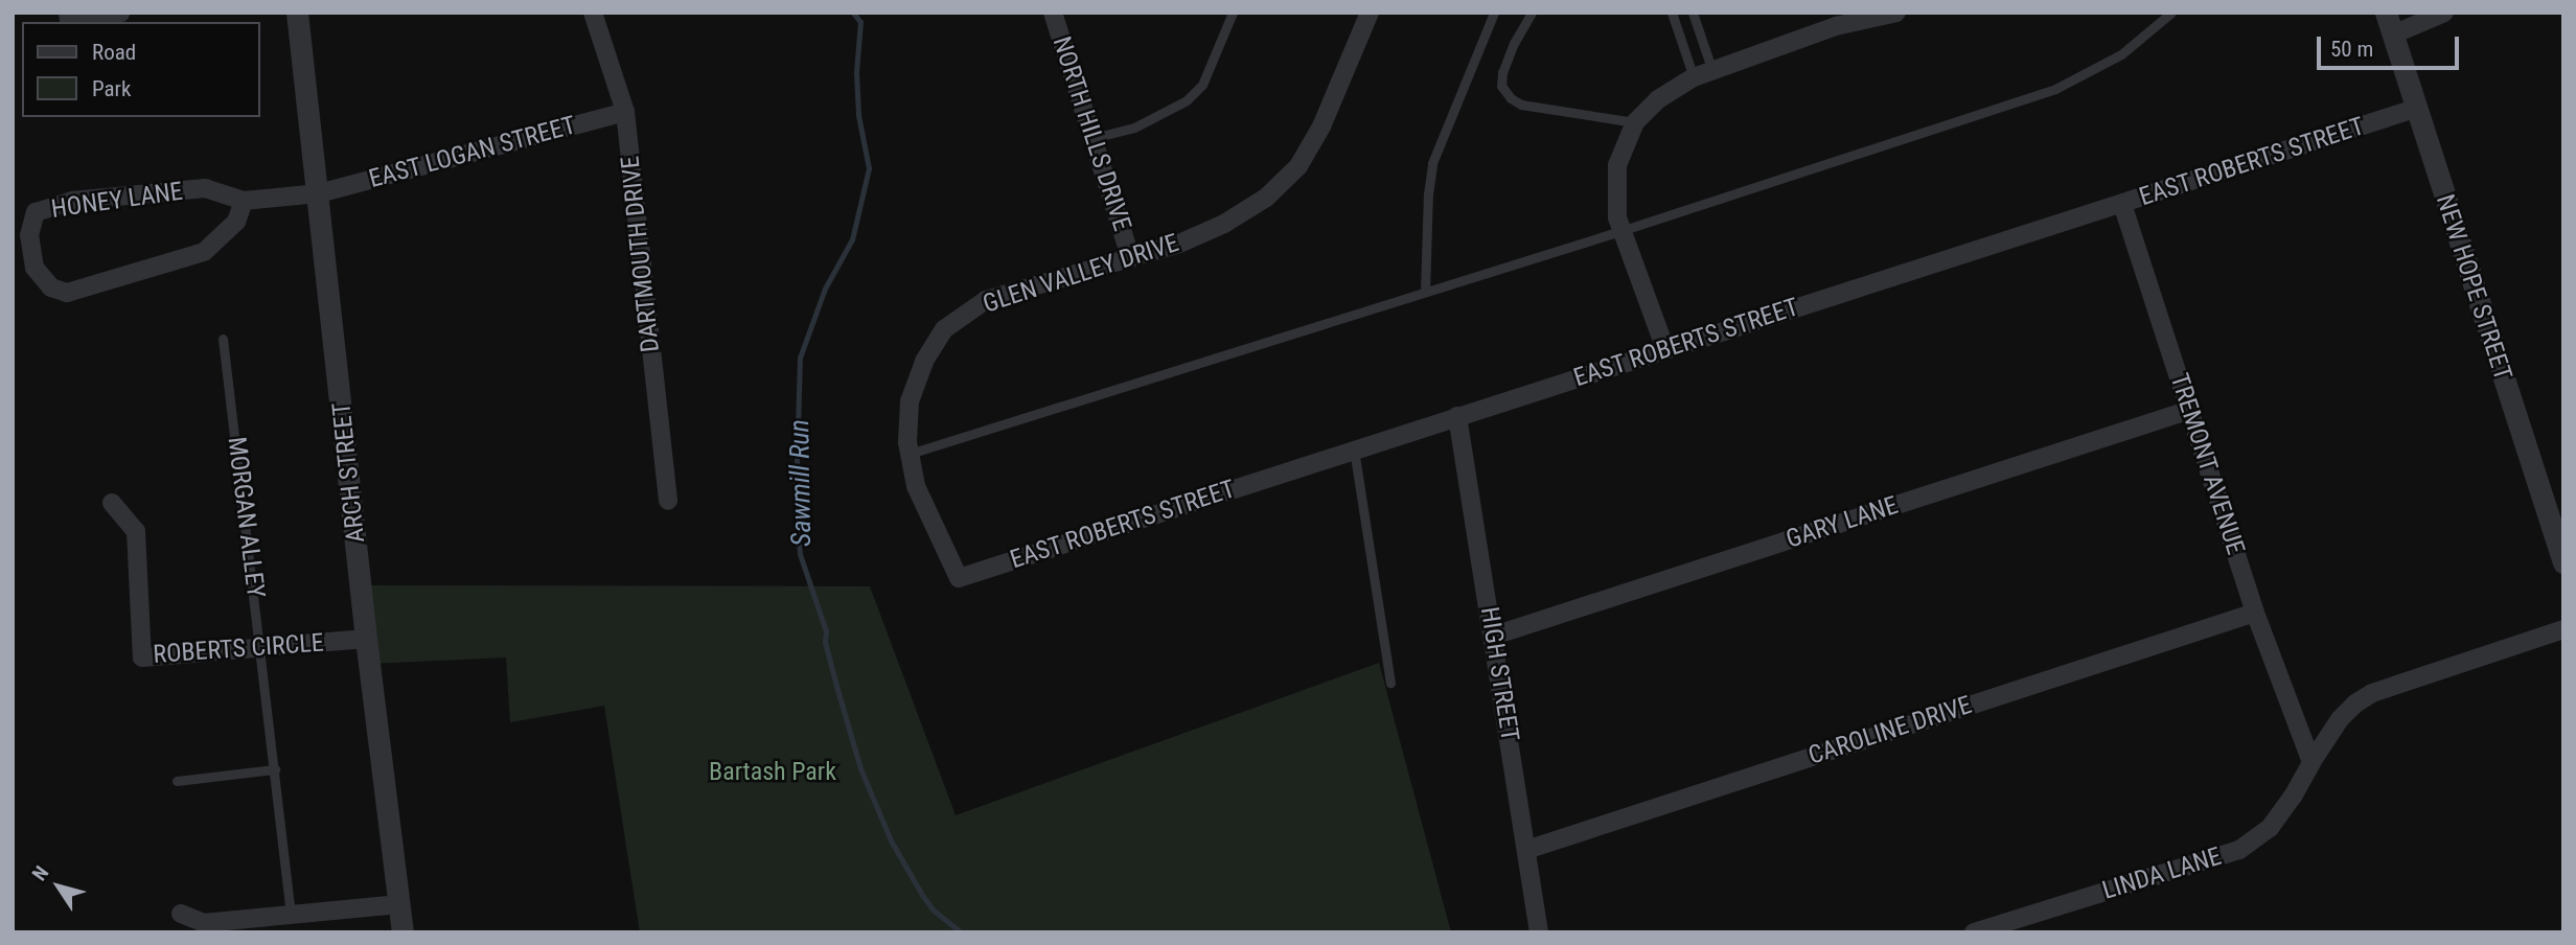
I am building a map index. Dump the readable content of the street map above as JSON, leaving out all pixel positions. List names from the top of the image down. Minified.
{"streets":{"street":["NORTH HILLS DRIVE","EAST LOGAN STREET","EAST ROBERTS STREET","HONEY LANE","DARTMOUTH DRIVE","GLEN VALLEY DRIVE","NEW HOPE STREET","TREMONT AVENUE","ARCH STREET","GARY LANE","ROBERTS CIRCLE","HIGH STREET","CAROLINE DRIVE","LINDA LANE"],"lane":["MORGAN ALLEY"]},"crossings":[["NORTH HILLS DRIVE","GLEN VALLEY DRIVE"],["EAST LOGAN STREET","HONEY LANE"],["EAST LOGAN STREET","DARTMOUTH DRIVE"],["EAST LOGAN STREET","ARCH STREET"],["EAST ROBERTS STREET","GLEN VALLEY DRIVE"],["EAST ROBERTS STREET","NEW HOPE STREET"],["EAST ROBERTS STREET","TREMONT AVENUE"],["EAST ROBERTS STREET","HIGH STREET"],["HONEY LANE","ARCH STREET"],["TREMONT AVENUE","GARY LANE"],["TREMONT AVENUE","CAROLINE DRIVE"],["TREMONT AVENUE","LINDA LANE"],["ARCH STREET","ROBERTS CIRCLE"],["MORGAN ALLEY","ROBERTS CIRCLE"],["GARY LANE","HIGH STREET"],["HIGH STREET","CAROLINE DRIVE"]],"water":["Sawmill Run"],"parks":["Bartash Park"],"legend":["Road","Park"],"scale_bar":"50 m","north":"top left"}
